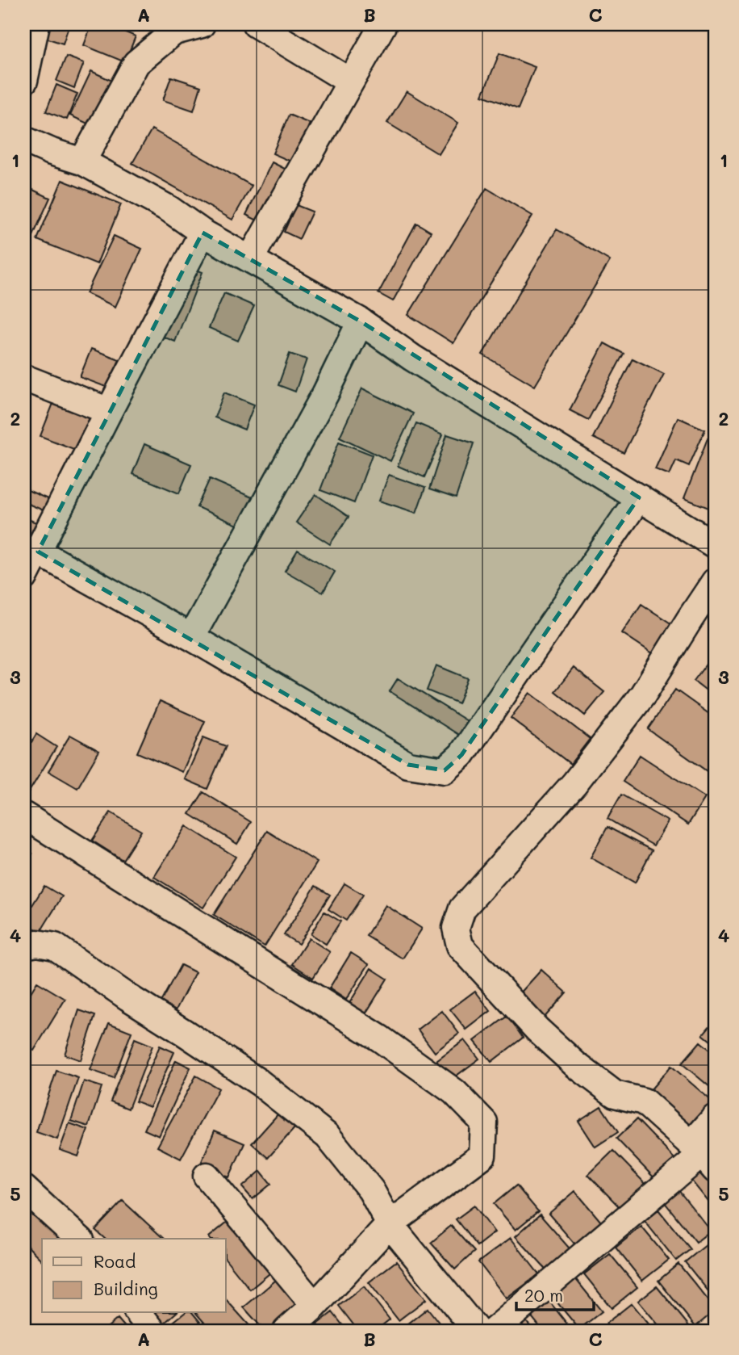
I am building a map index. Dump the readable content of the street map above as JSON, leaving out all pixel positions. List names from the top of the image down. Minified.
{"legend":["Road","Building"],"scale_bar":"20 m","grid":{"columns":["A","B","C"],"rows":["1","2","3","4","5"]}}
